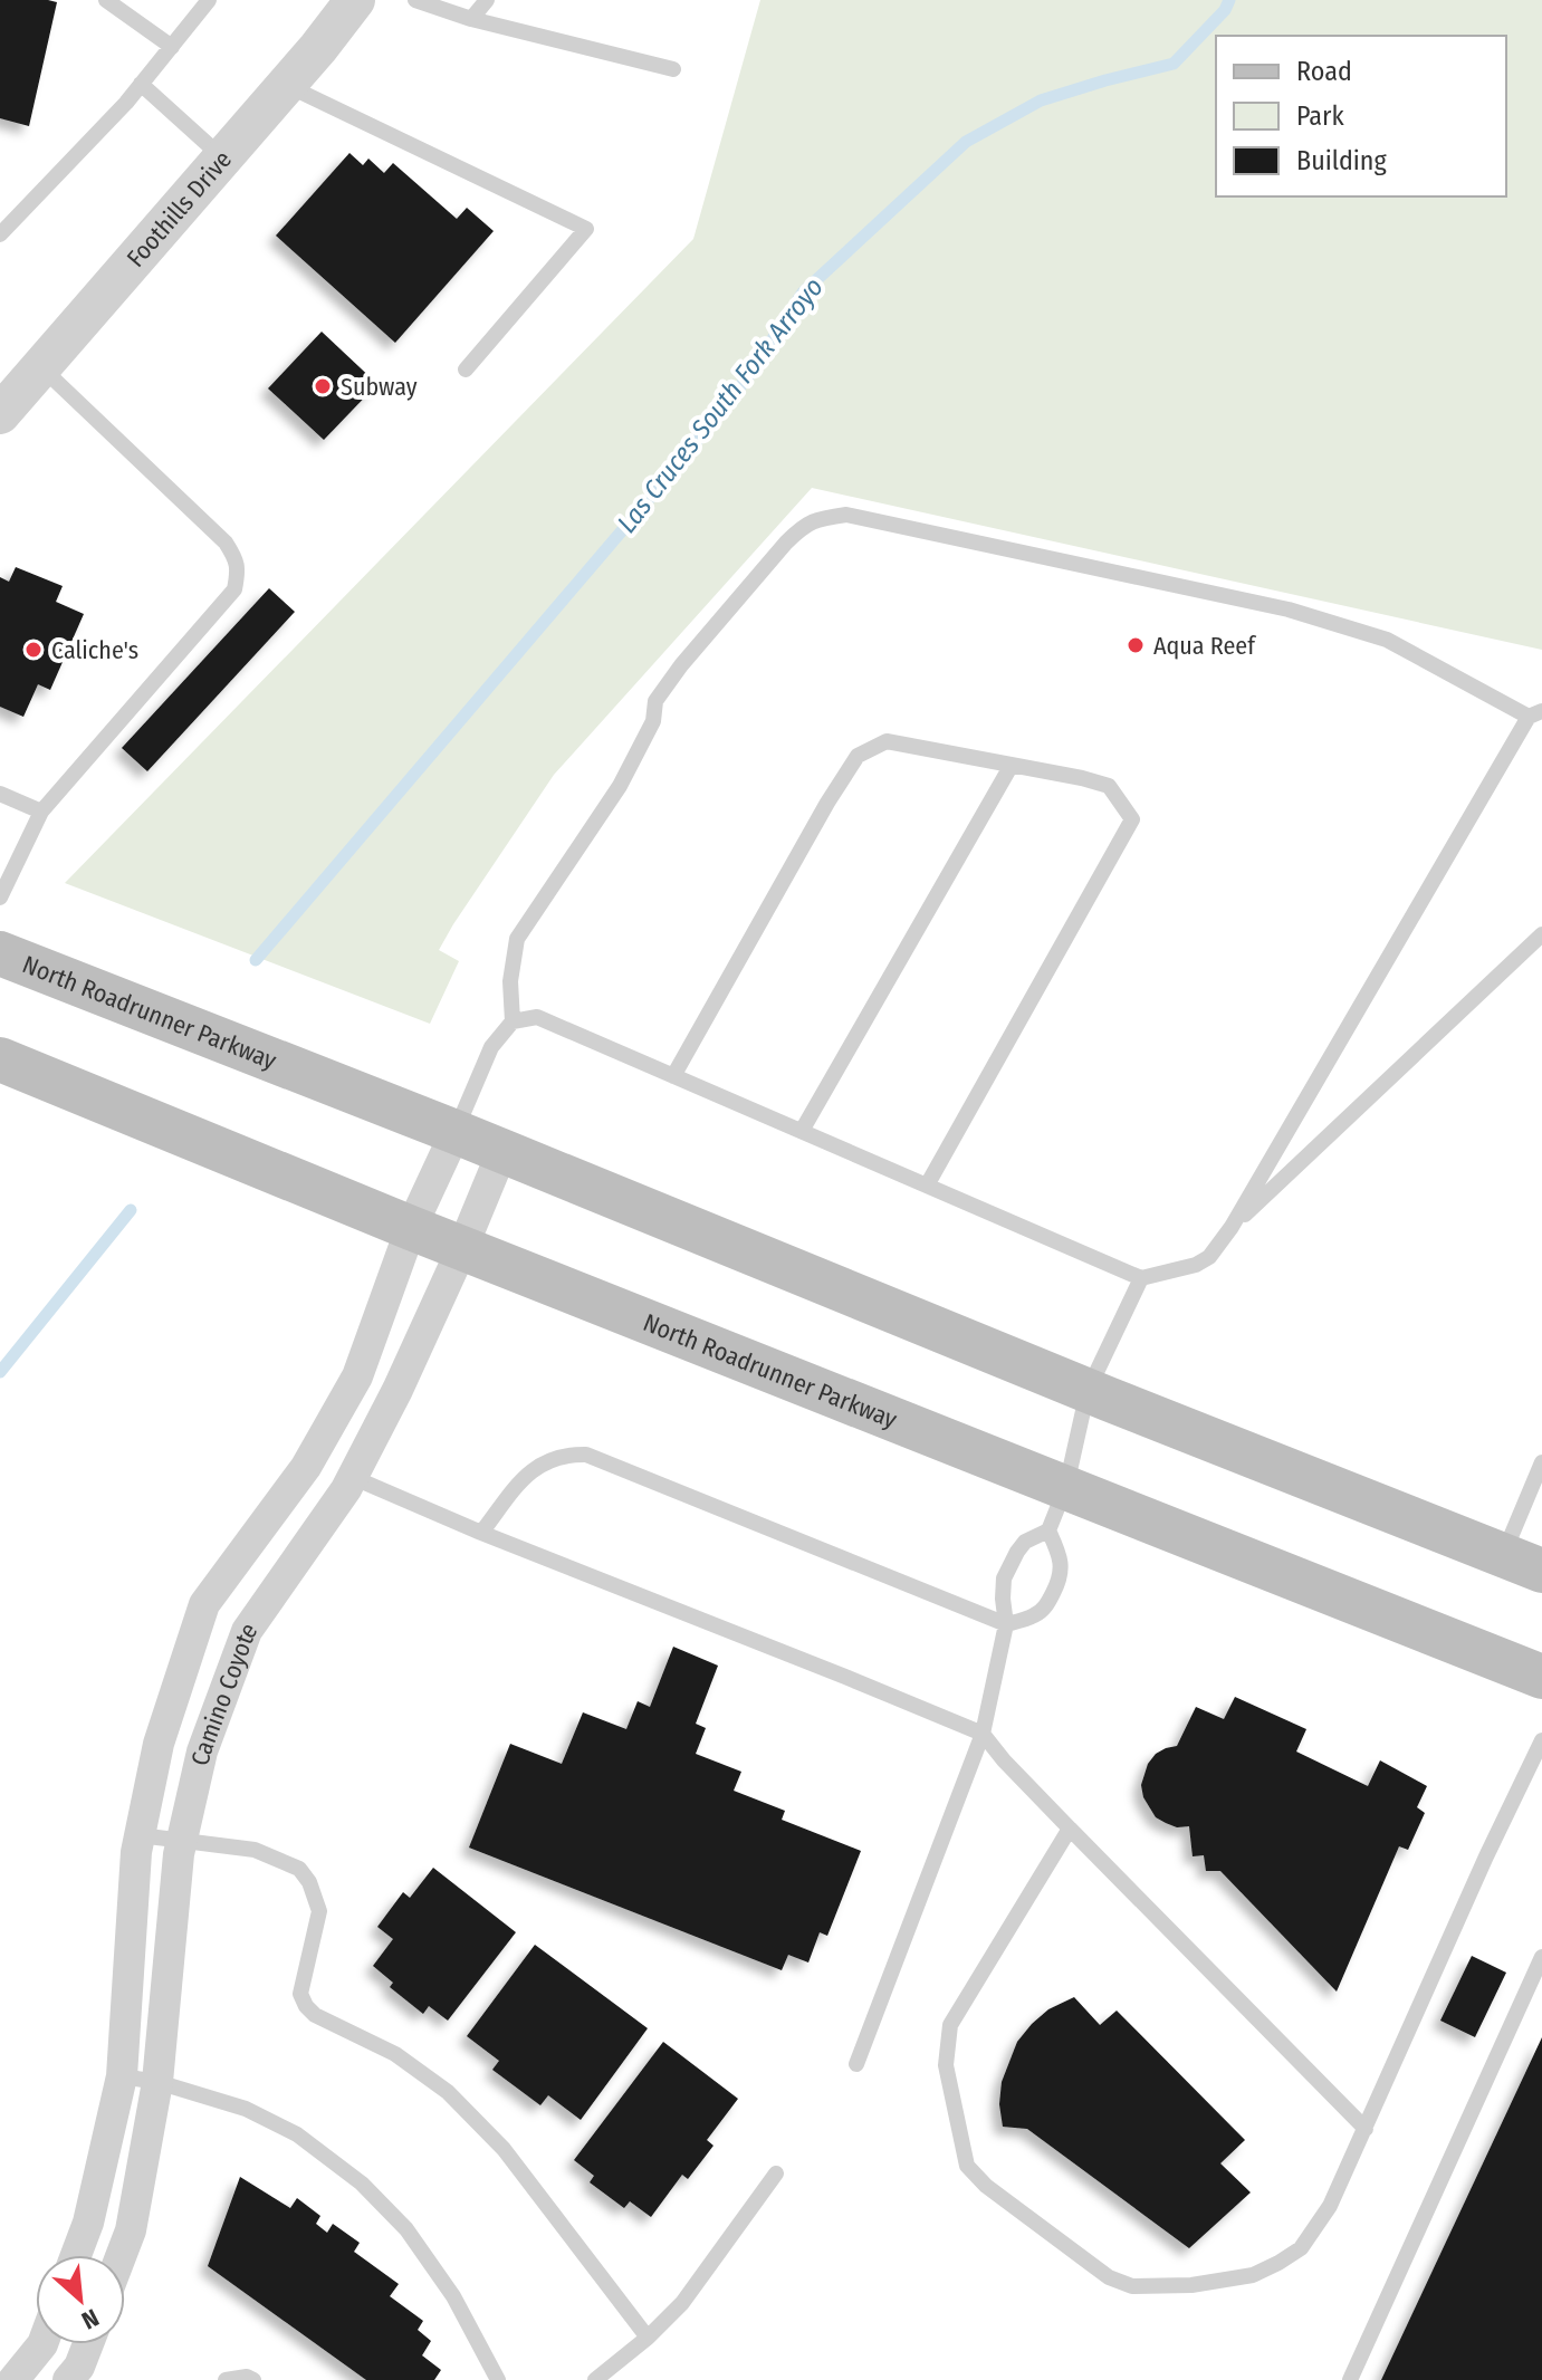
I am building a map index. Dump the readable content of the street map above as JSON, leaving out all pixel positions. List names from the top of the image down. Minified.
{"streets":{"main road":["North Roadrunner Parkway"],"street":["Foothills Drive","Camino Coyote"]},"crossings":[["North Roadrunner Parkway","Camino Coyote"]],"water":["Las Cruces South Fork Arroyo"],"places":["Subway","Aqua Reef","Caliche's"],"legend":["Road","Park","Building"],"north":"bottom right"}
